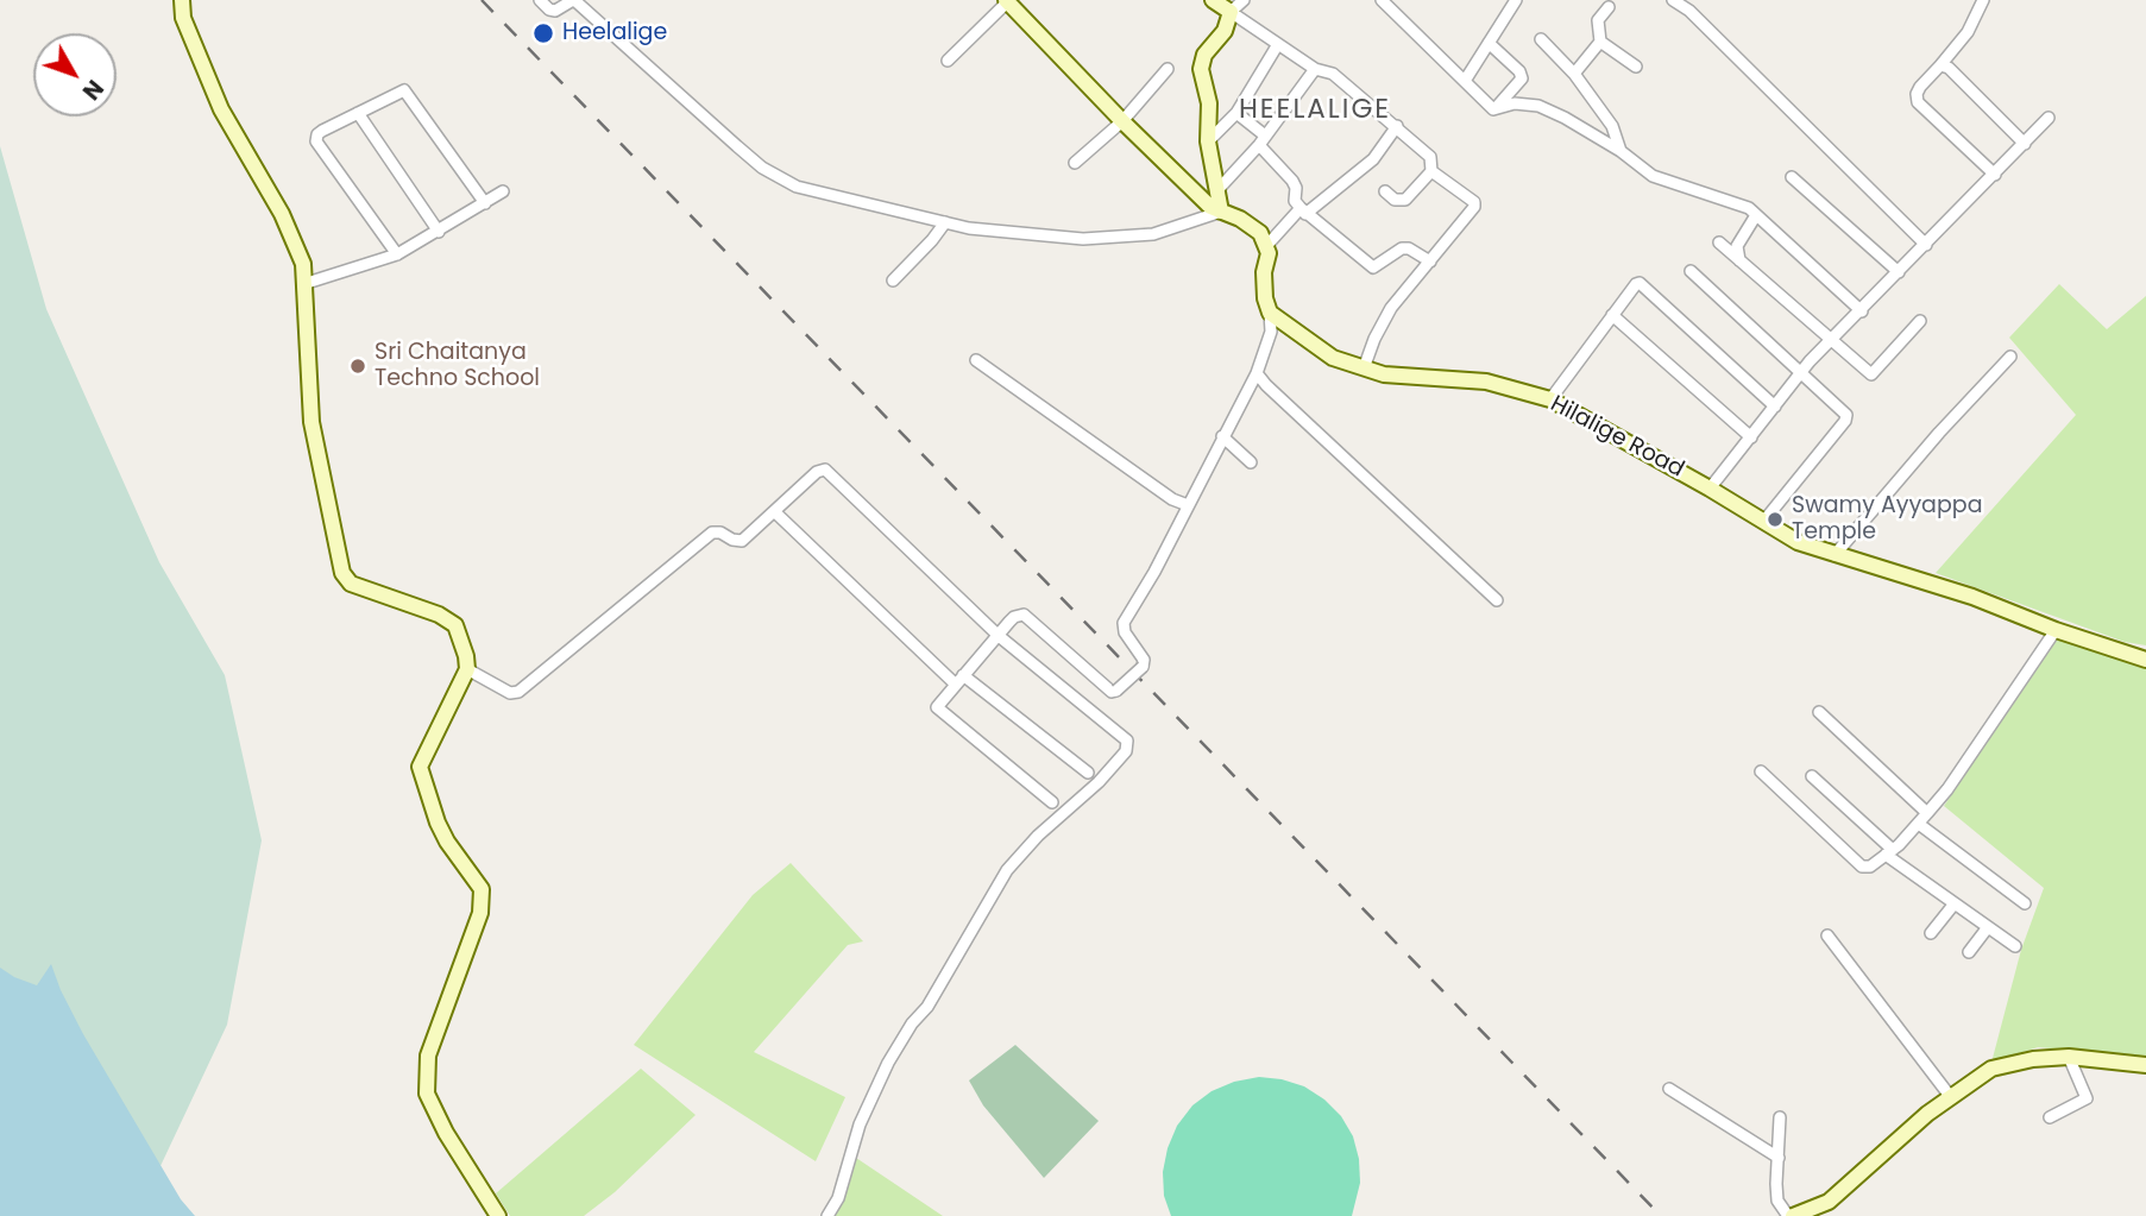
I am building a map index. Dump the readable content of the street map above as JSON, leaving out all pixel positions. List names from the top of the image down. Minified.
{"streets":{"street":["Hilalige Road"]},"districts":["HEELALIGE"],"places":["Heelalige","Sri Chaitanya Techno School","Swamy Ayyappa Temple"],"north":"bottom right"}
